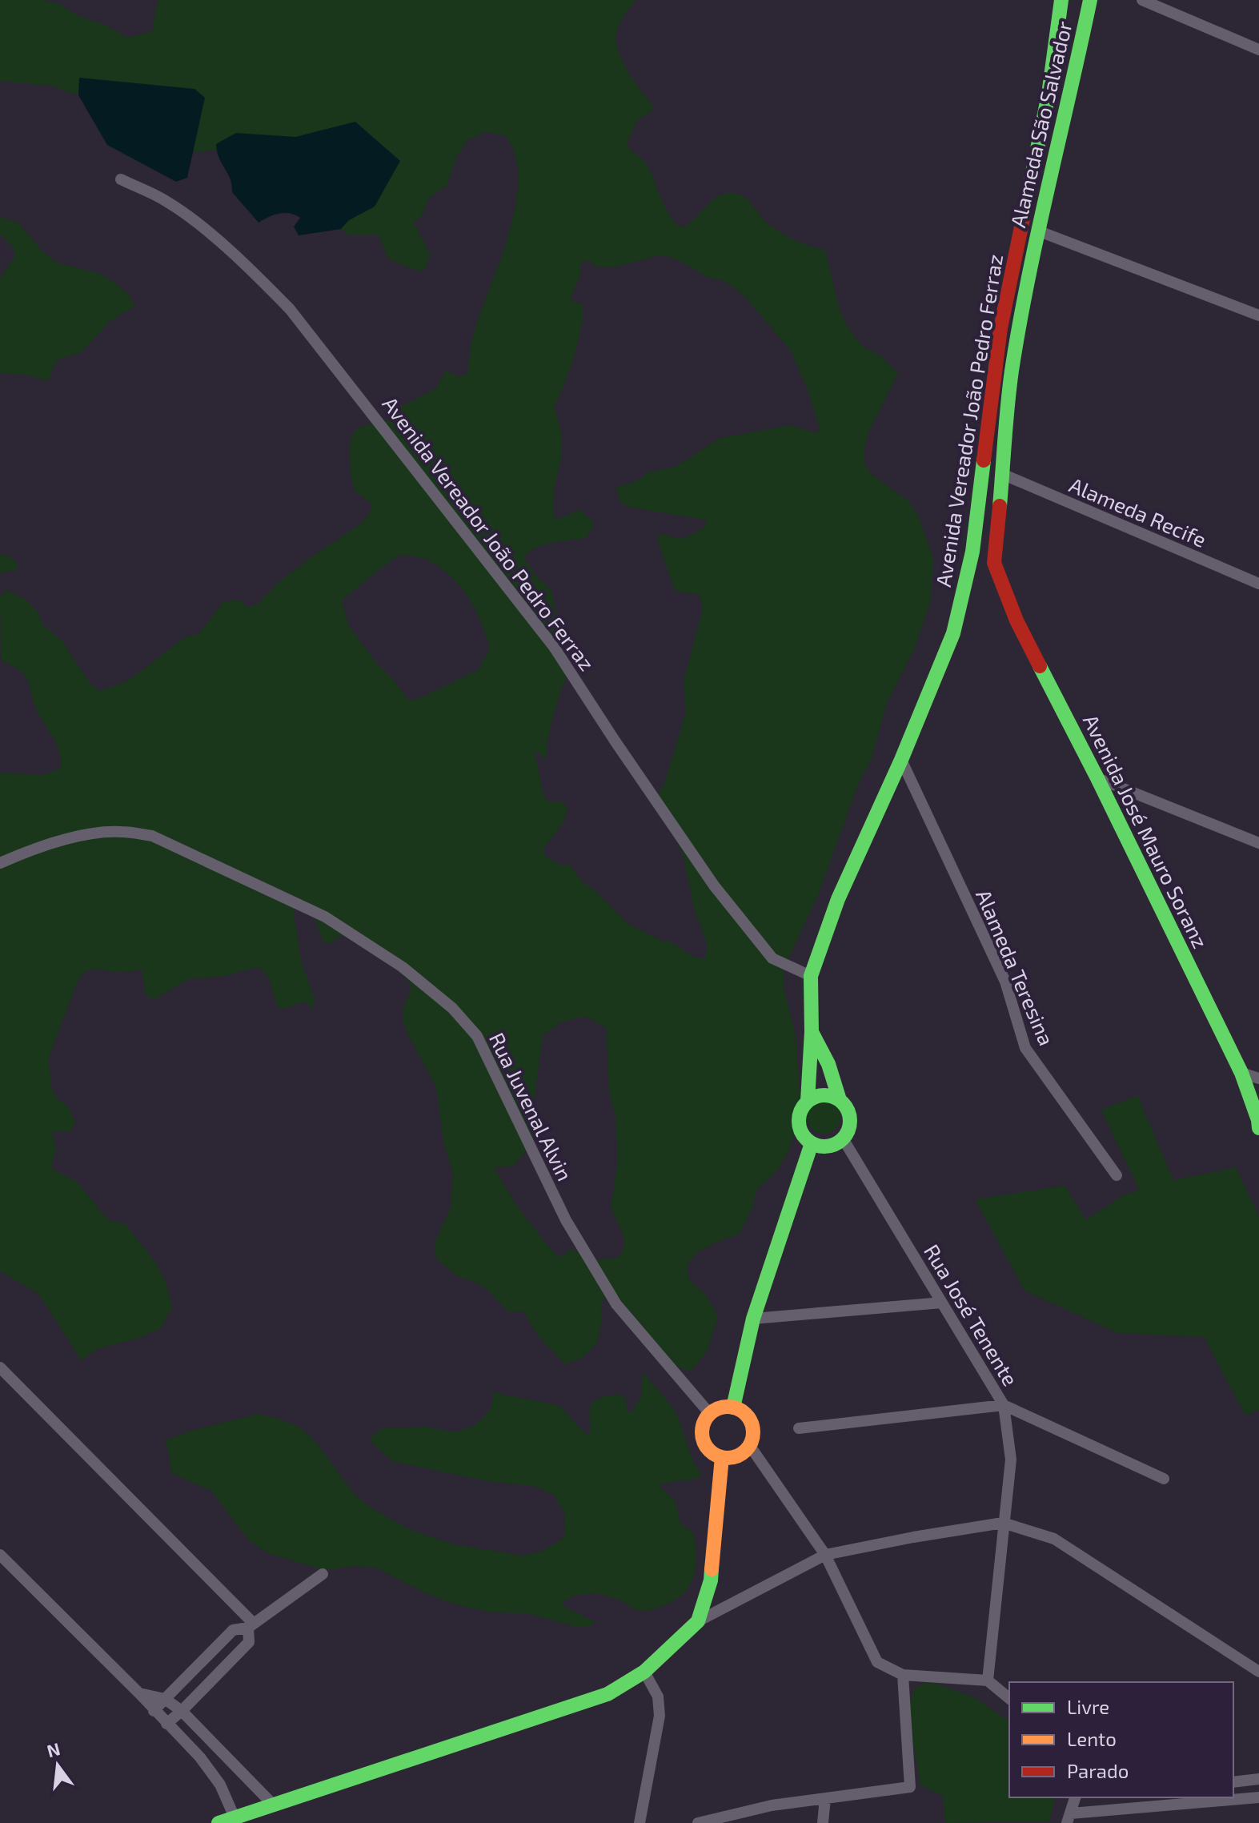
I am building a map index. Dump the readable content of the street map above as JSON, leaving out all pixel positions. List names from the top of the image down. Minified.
{"streets":{"main road":["Alameda São Salvador","Avenida Vereador João Pedro Ferraz","Avenida José Mauro Soranz"],"street":["Alameda Recife","Alameda Teresina","Rua Juvenal Alvin","Rua José Tenente"]},"crossings":[["Alameda São Salvador","Alameda Recife"],["Alameda São Salvador","Avenida José Mauro Soranz"],["Avenida Vereador João Pedro Ferraz","Alameda Teresina"],["Avenida Vereador João Pedro Ferraz","Rua José Tenente"]],"legend":["Livre","Lento","Parado"],"north":"top"}
